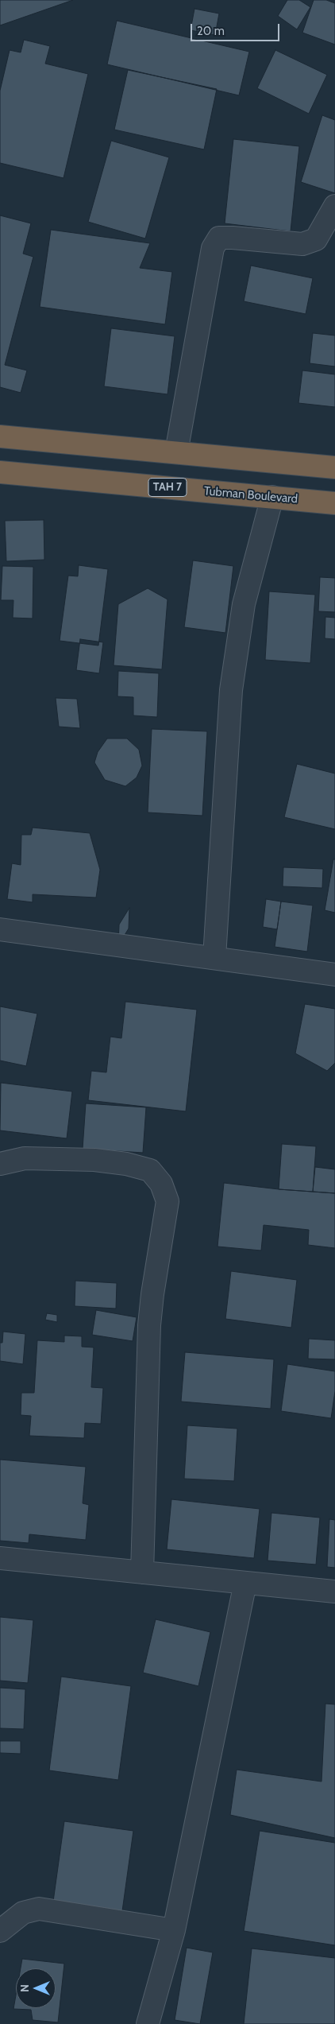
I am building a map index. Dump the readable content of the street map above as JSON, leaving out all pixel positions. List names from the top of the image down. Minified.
{"streets":{"highway":["TAH 7","Tubman Boulevard"]},"scale_bar":"20 m","north":"left"}
